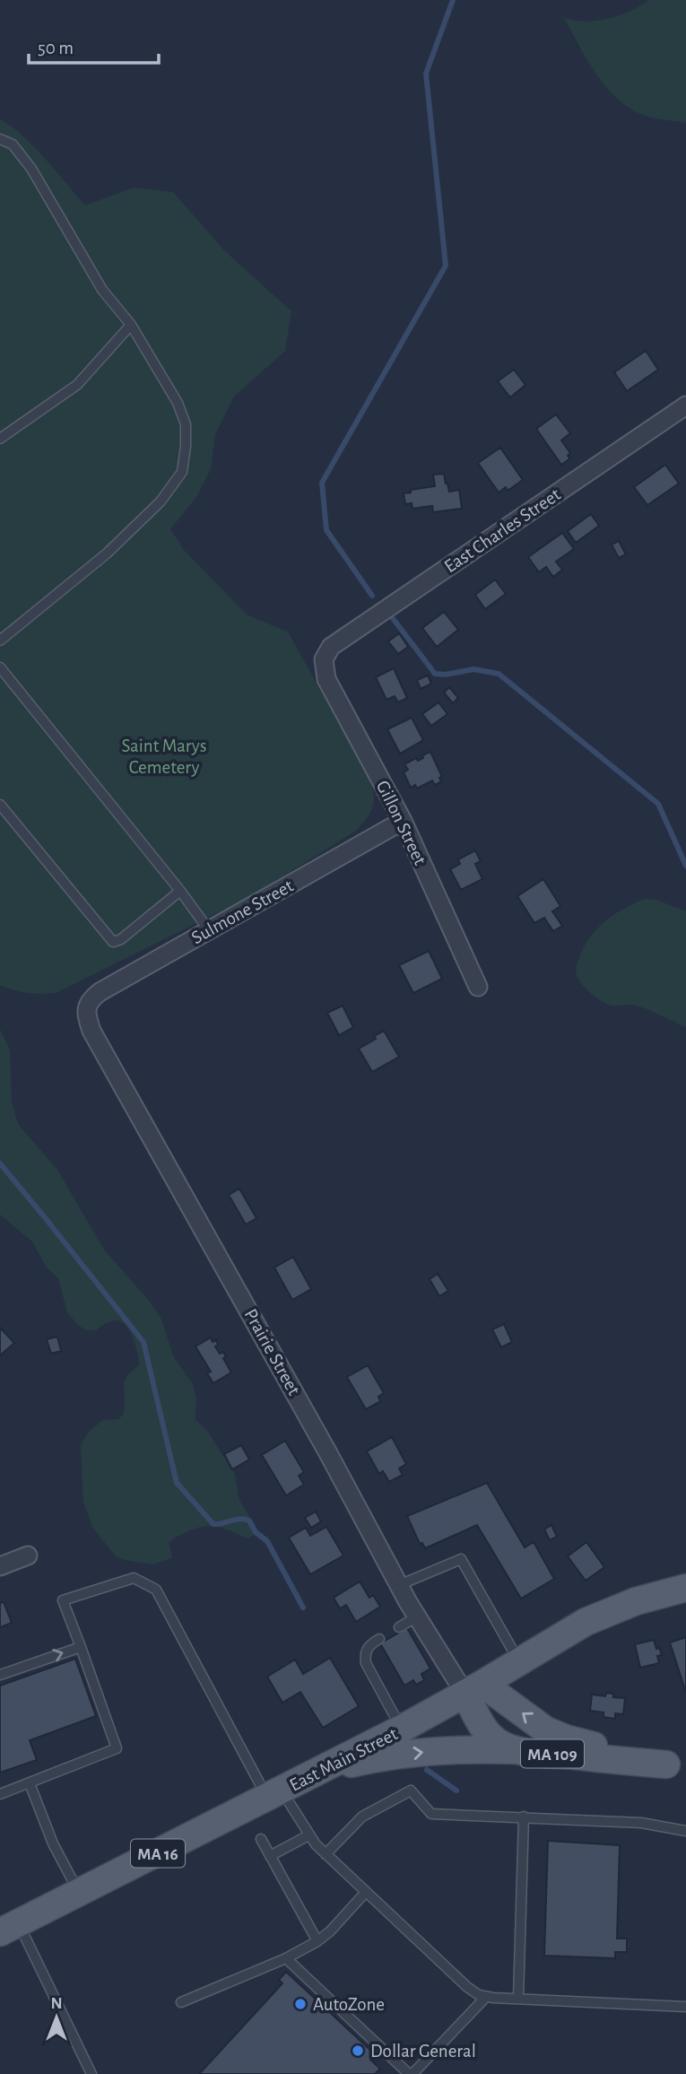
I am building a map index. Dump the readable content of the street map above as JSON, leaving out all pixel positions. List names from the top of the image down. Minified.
{"streets":{"main road":["MA 109","East Main Street","MA 16"],"street":["East Charles Street","Gillon Street","Sulmone Street","Prairie Street"]},"crossings":[["East Charles Street","Gillon Street"],["Gillon Street","Sulmone Street"],["Sulmone Street","Prairie Street"],["Prairie Street","MA 109"],["Prairie Street","East Main Street"],["MA 109","East Main Street"]],"parks":["Saint Marys Cemetery"],"places":["AutoZone","Dollar General"],"scale_bar":"50 m","north":"top"}
